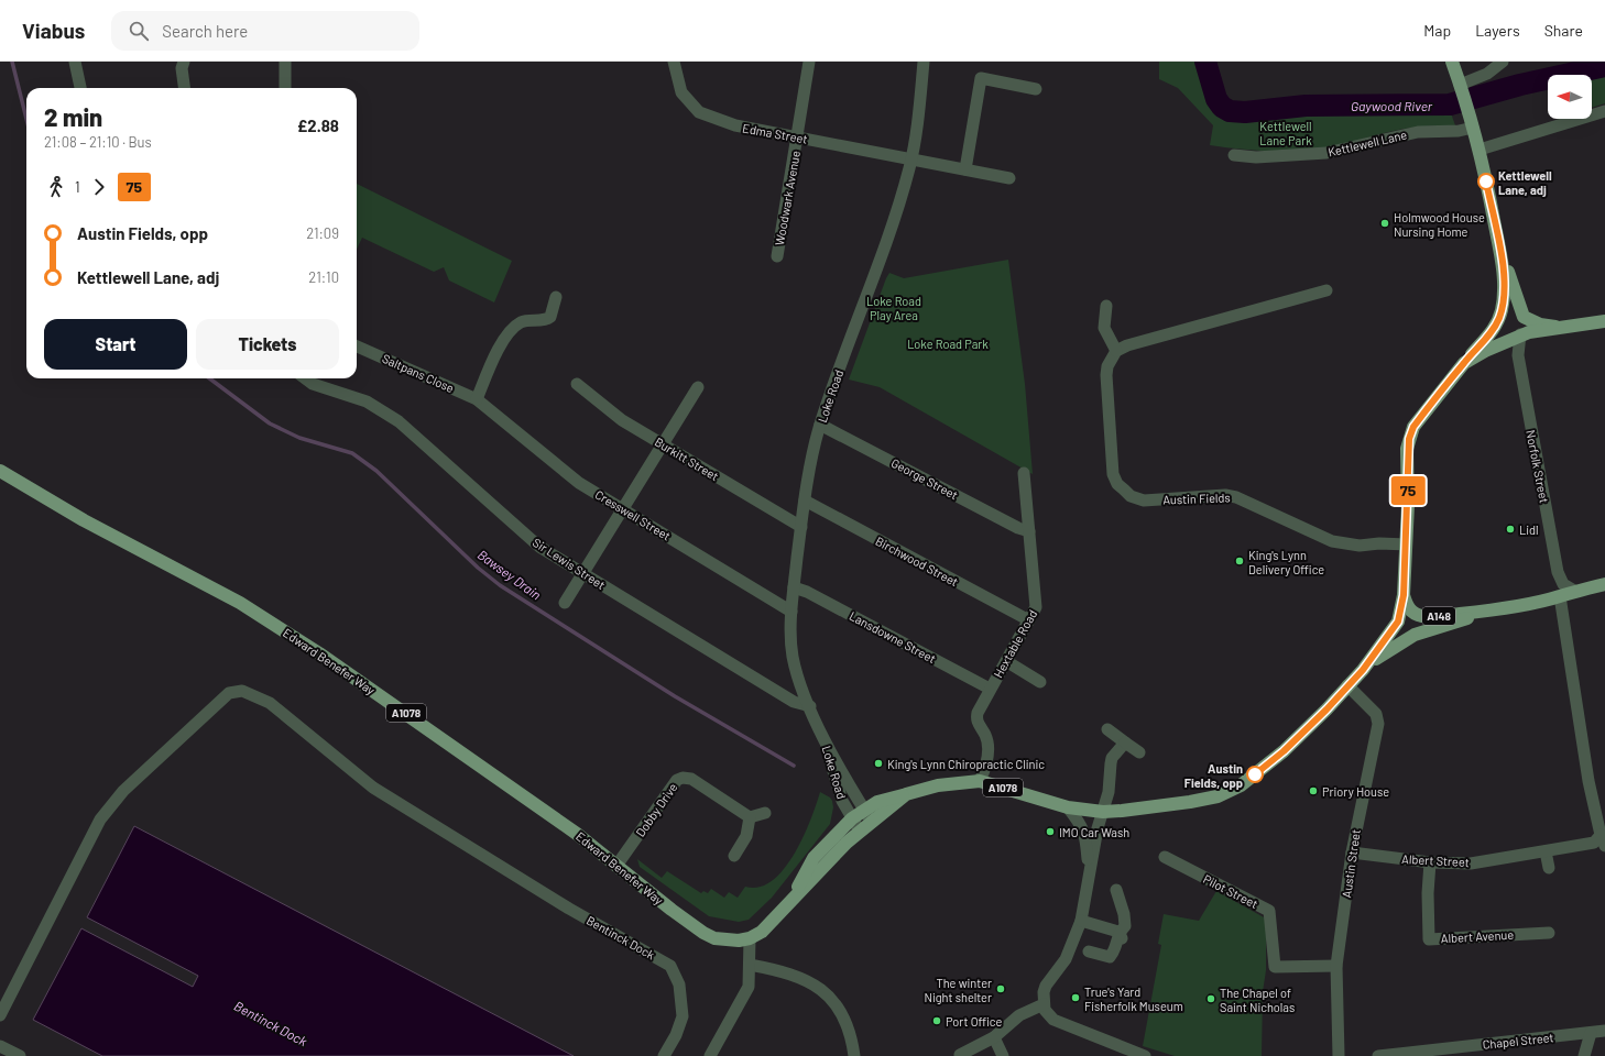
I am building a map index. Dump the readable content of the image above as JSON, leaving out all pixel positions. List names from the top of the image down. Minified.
{"streets":{"main road":["A148","Edward Benefer Way","A1078"],"street":["Edma Street","Kettlewell Lane","Woodwark Avenue","Saltpans Close","Loke Road","Burkitt Street","Norfolk Street","George Street","Austin Fields","Cresswell Street","Birchwood Street","Sir Lewis Street","Lansdowne Street","Hextable Road","Dobby Drive","Albert Street","Austin Street","Pilot Street","Albert Avenue","Bentinck Dock","Chapel Street"]},"crossings":[["Edma Street","Woodwark Avenue"],["Edma Street","Loke Road"],["Saltpans Close","Cresswell Street"],["Loke Road","Burkitt Street"],["Loke Road","George Street"],["Loke Road","Cresswell Street"],["Loke Road","Birchwood Street"],["Loke Road","Sir Lewis Street"],["Loke Road","Lansdowne Street"],["Loke Road","Edward Benefer Way"],["Loke Road","A1078"],["Norfolk Street","A148"],["George Street","Hextable Road"],["Birchwood Street","Hextable Road"],["A148","A1078"],["Lansdowne Street","Hextable Road"],["Hextable Road","A1078"],["Edward Benefer Way","A1078"],["Edward Benefer Way","Dobby Drive"],["A1078","Austin Street"],["Albert Street","Austin Street"],["Albert Street","Albert Avenue"],["Austin Street","Pilot Street"]],"water":["Gaywood River","Bawsey Drain","Bentinck Dock"],"parks":["Kettlewell Lane Park","Loke Road Play Area","Loke Road Park"],"places":["Kettlewell Lane, adj","Holmwood House Nursing Home","Lidl","King's Lynn Delivery Office","King's Lynn Chiropractic Clinic","Austin Fields, opp","Priory House","IMO Car Wash","The winter Night shelter","True's Yard Fisherfolk Museum","The Chapel of Saint Nicholas","Port Office"],"lines":["bus line 75"],"north":"left","page":{"header":"Viabus","search":"Search here","nav":["Map","Layers","Share"],"on_map":"75","heading":["2 min","21:08 – 21:10 · Bus","£2.88"],"legs":["1","75"],"list":[{"name":"Austin Fields, opp","value":"21:09"},{"name":"Kettlewell Lane, adj","value":"21:10"}],"buttons":["Start","Tickets"]}}
